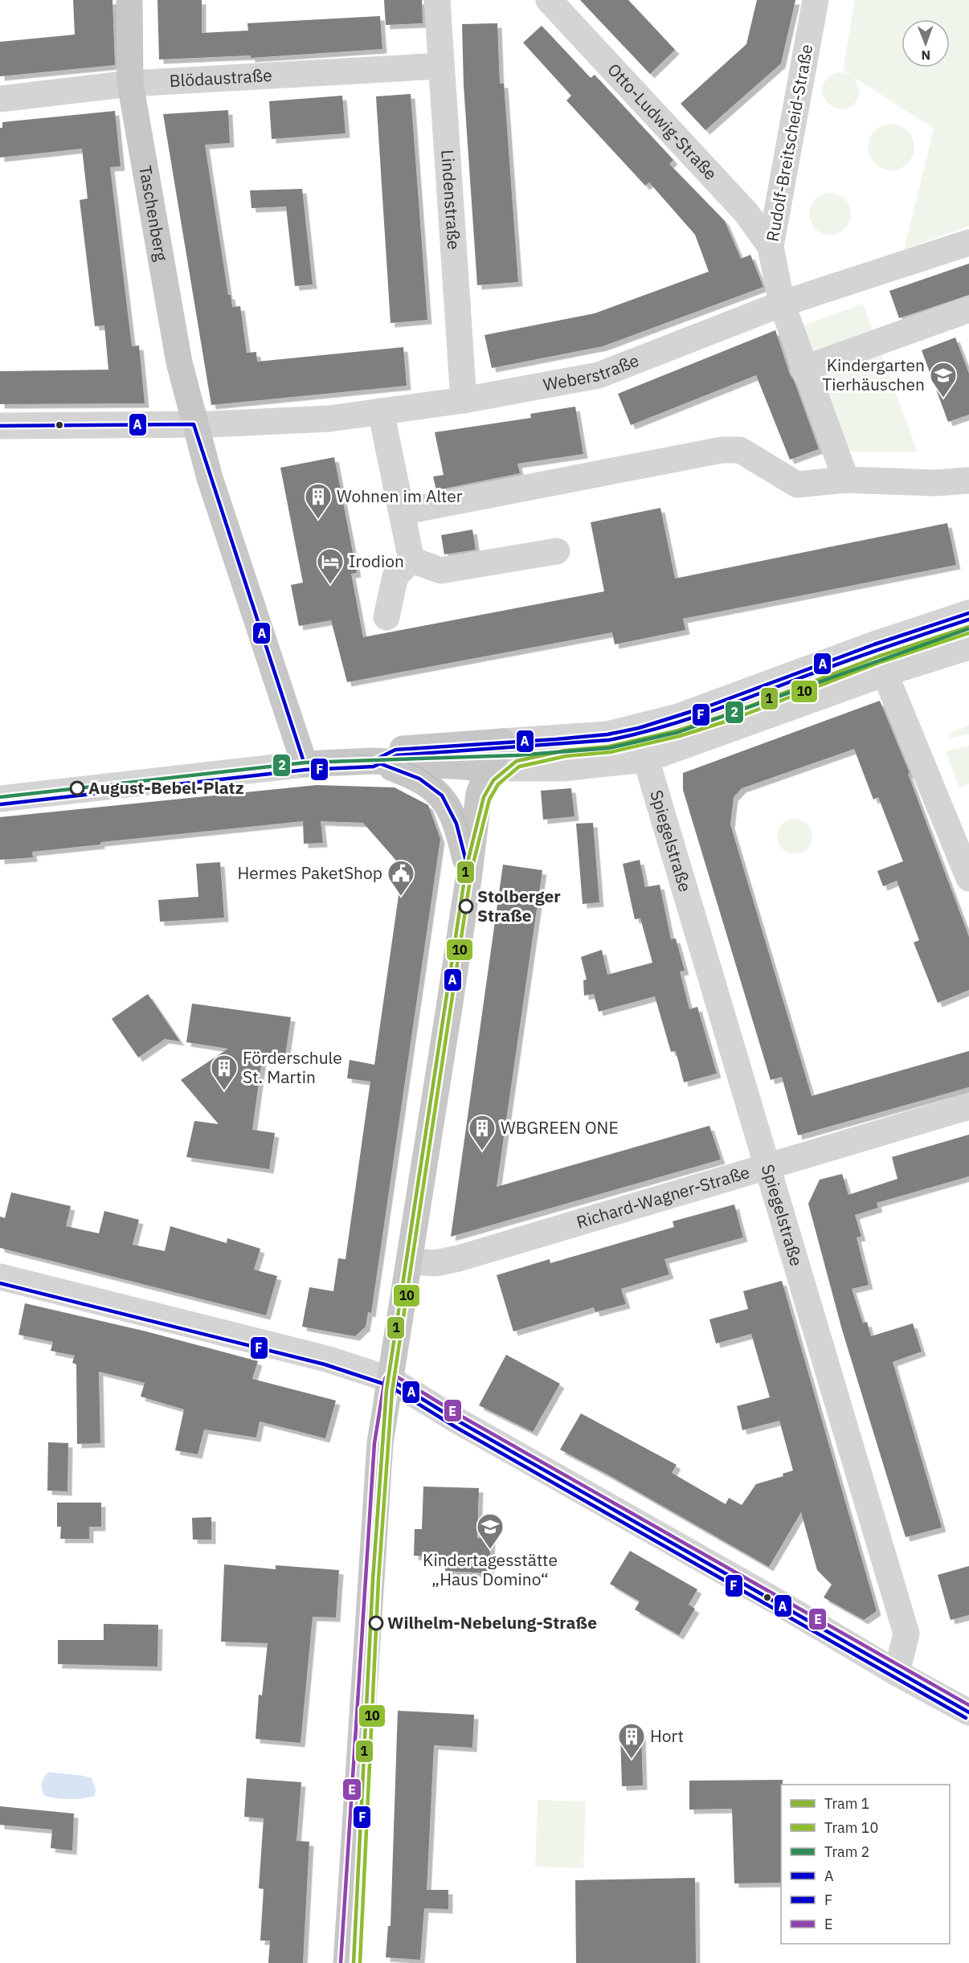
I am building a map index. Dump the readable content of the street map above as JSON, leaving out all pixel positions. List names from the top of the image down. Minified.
{"streets":{"main road":["Taschenberg"],"street":["Blödaustraße","Otto-Ludwig-Straße","Rudolf-Breitscheid-Straße","Lindenstraße","Weberstraße","Spiegelstraße","Richard-Wagner-Straße"]},"crossings":[["Blödaustraße","Lindenstraße"],["Blödaustraße","Taschenberg"],["Otto-Ludwig-Straße","Rudolf-Breitscheid-Straße"],["Rudolf-Breitscheid-Straße","Weberstraße"],["Lindenstraße","Weberstraße"],["Taschenberg","Weberstraße"],["Spiegelstraße","Richard-Wagner-Straße"]],"places":{"school or university":["Kindergarten Tierhäuschen","Kindertagesstätte „Haus Domino“"],"building":["Wohnen im Alter","Förderschule St. Martin","WBGREEN ONE","Hort"],"hotel":["Irodion"],"other":["August-Bebel-Platz","Stolberger Straße","Wilhelm-Nebelung-Straße"],"public building":["Hermes PaketShop"]},"lines":["transit line A","transit line F","tram line 1","tram line 2","tram line 10","transit line E"],"legend":["Tram 1","Tram 10","Tram 2","A","F","E"],"north":"bottom"}
